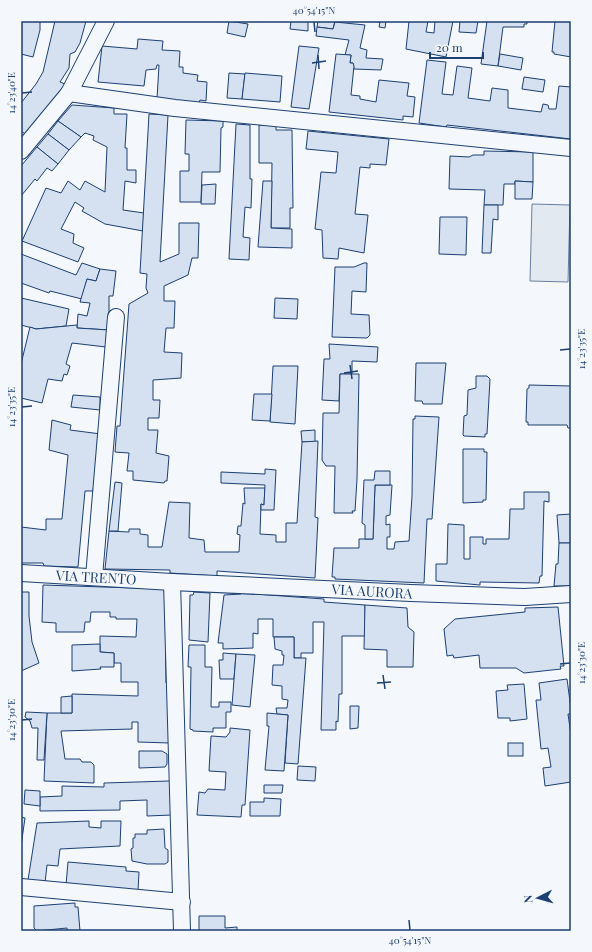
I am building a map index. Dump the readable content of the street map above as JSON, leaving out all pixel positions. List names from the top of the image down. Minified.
{"streets":{"street":["VIA TRENTO","VIA AURORA"]},"crossings":[["VIA TRENTO","VIA AURORA"]],"scale_bar":"20 m","north":"left","coordinates":["40°54'15\"N","14°23'40\"E","14°23'35\"E","14°23'30\"E"]}
